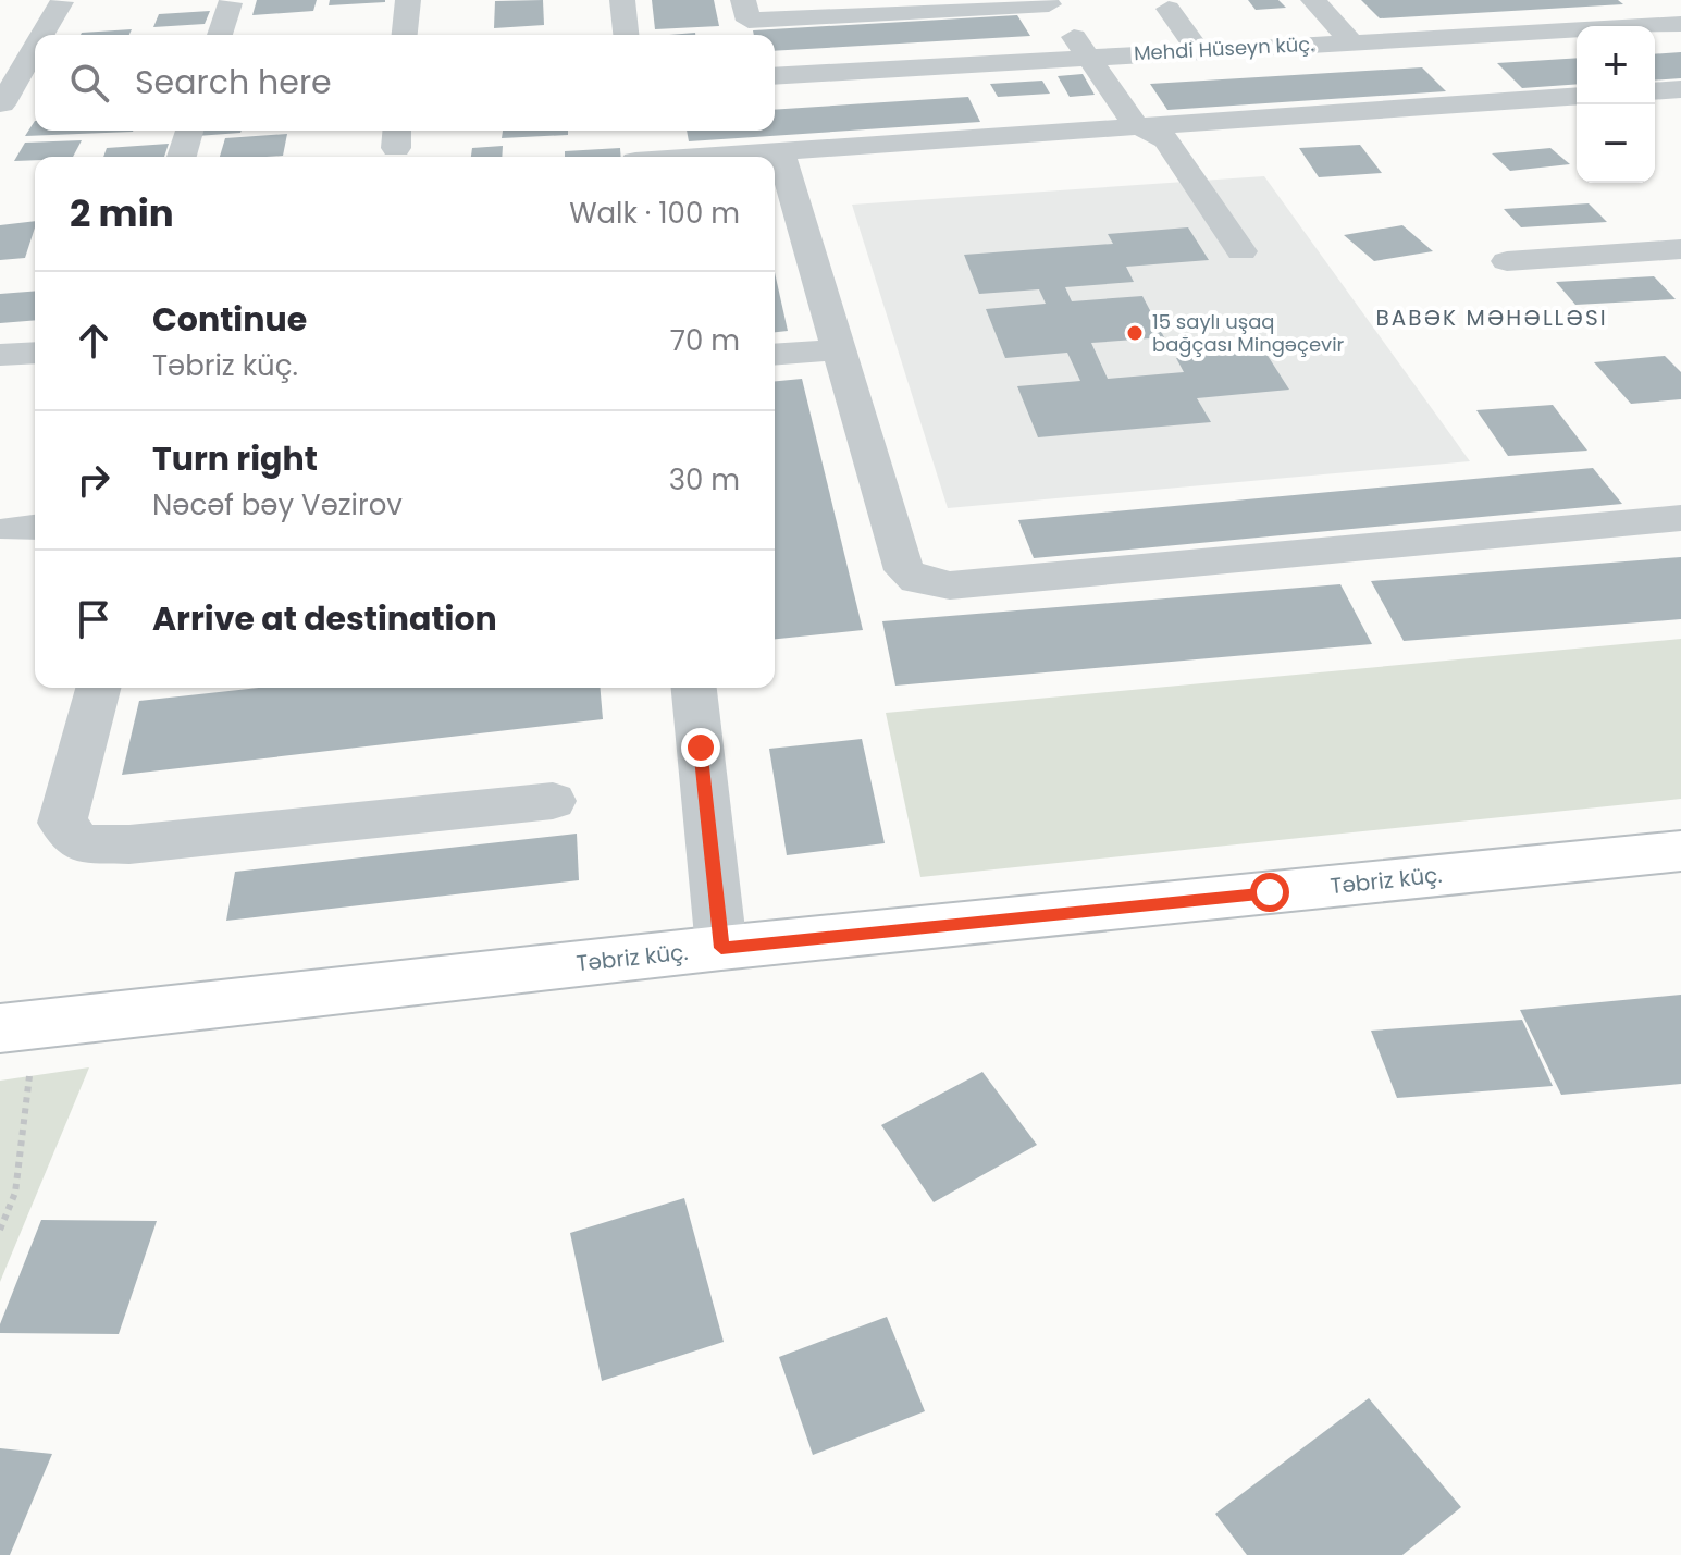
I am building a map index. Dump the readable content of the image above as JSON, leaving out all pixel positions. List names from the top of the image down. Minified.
{"streets":{"main road":["Təbriz küç."],"street":["Mehdi Hüseyn küç."]},"districts":["BABƏK MƏHƏLLƏSI"],"places":["15 saylı uşaq bağçası Mingəçevir"],"page":{"map_buttons":["+","−"],"search":"Search here","heading":["2 min","Walk · 100 m"],"list":[["Continue","Təbriz küç.","70 m"],["Turn right","Nəcəf bəy Vəzirov","30 m"],"Arrive at destination"]}}
